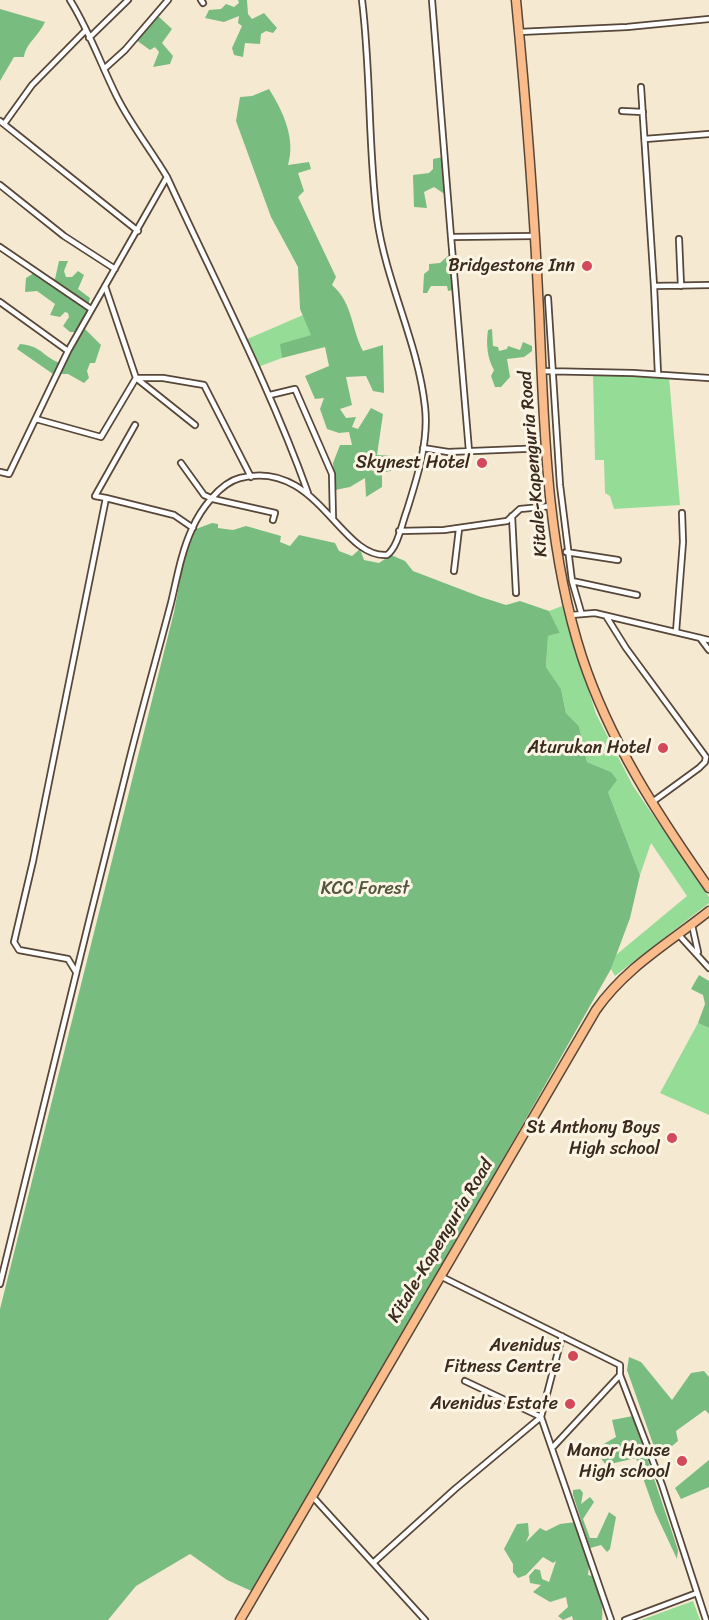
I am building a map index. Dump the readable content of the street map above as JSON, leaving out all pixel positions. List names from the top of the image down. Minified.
{"streets":{"highway":["Kitale-Kapenguria Road"]},"parks":["KCC Forest"],"places":["Bridgestone Inn","Skynest Hotel","Aturukan Hotel","St Anthony Boys High school","Avenidus Fitness Centre","Avenidus Estate","Manor House High school"]}
